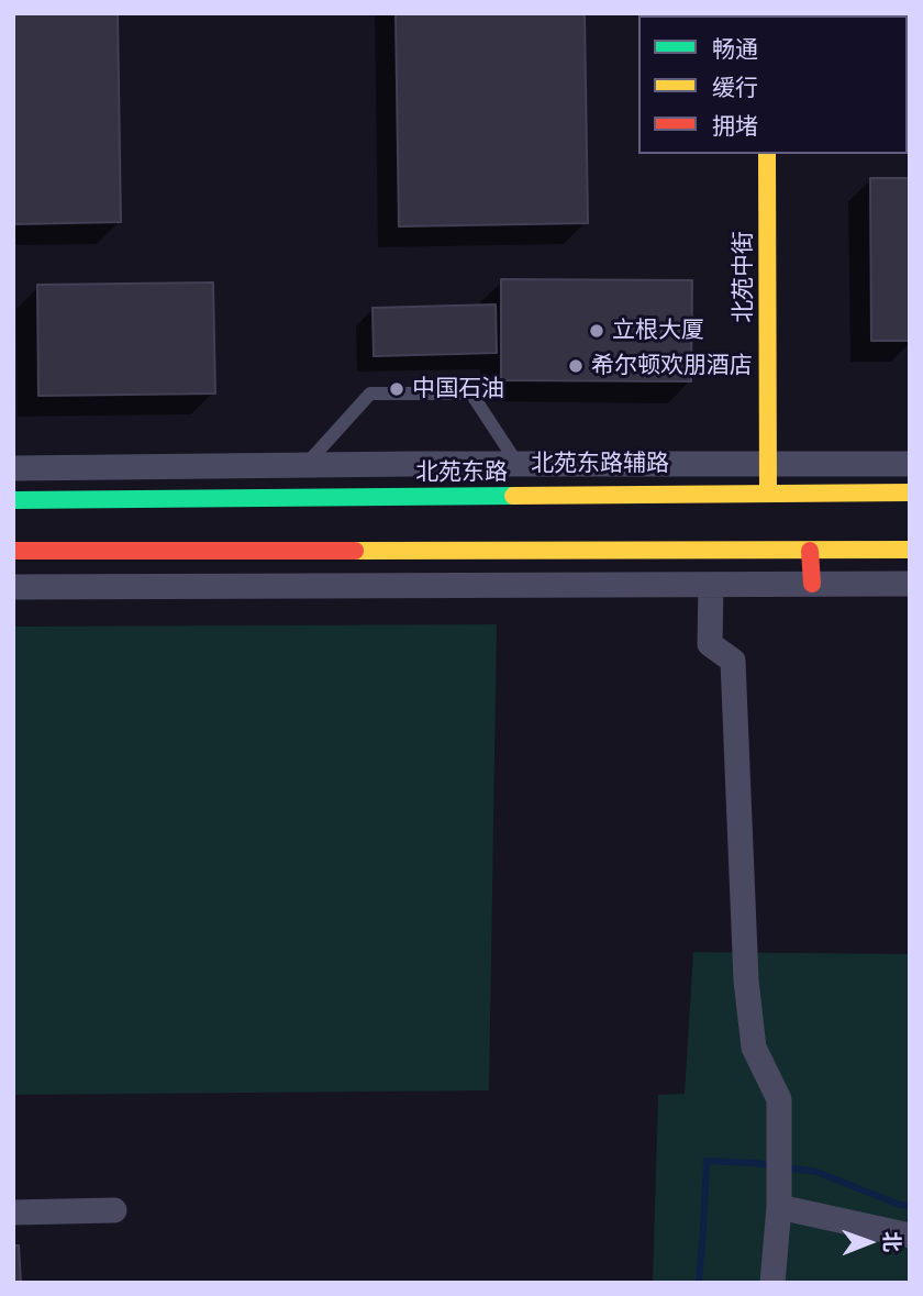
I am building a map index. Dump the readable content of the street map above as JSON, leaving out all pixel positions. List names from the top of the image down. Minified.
{"streets":{"main road":["北苑中街","北苑东路"],"street":["北苑东路辅路"]},"crossings":[["北苑中街","北苑东路辅路"],["北苑中街","北苑东路"]],"places":["立根大厦","希尔顿欢朋酒店","中国石油"],"legend":["畅通","缓行","拥堵"],"north":"right"}
